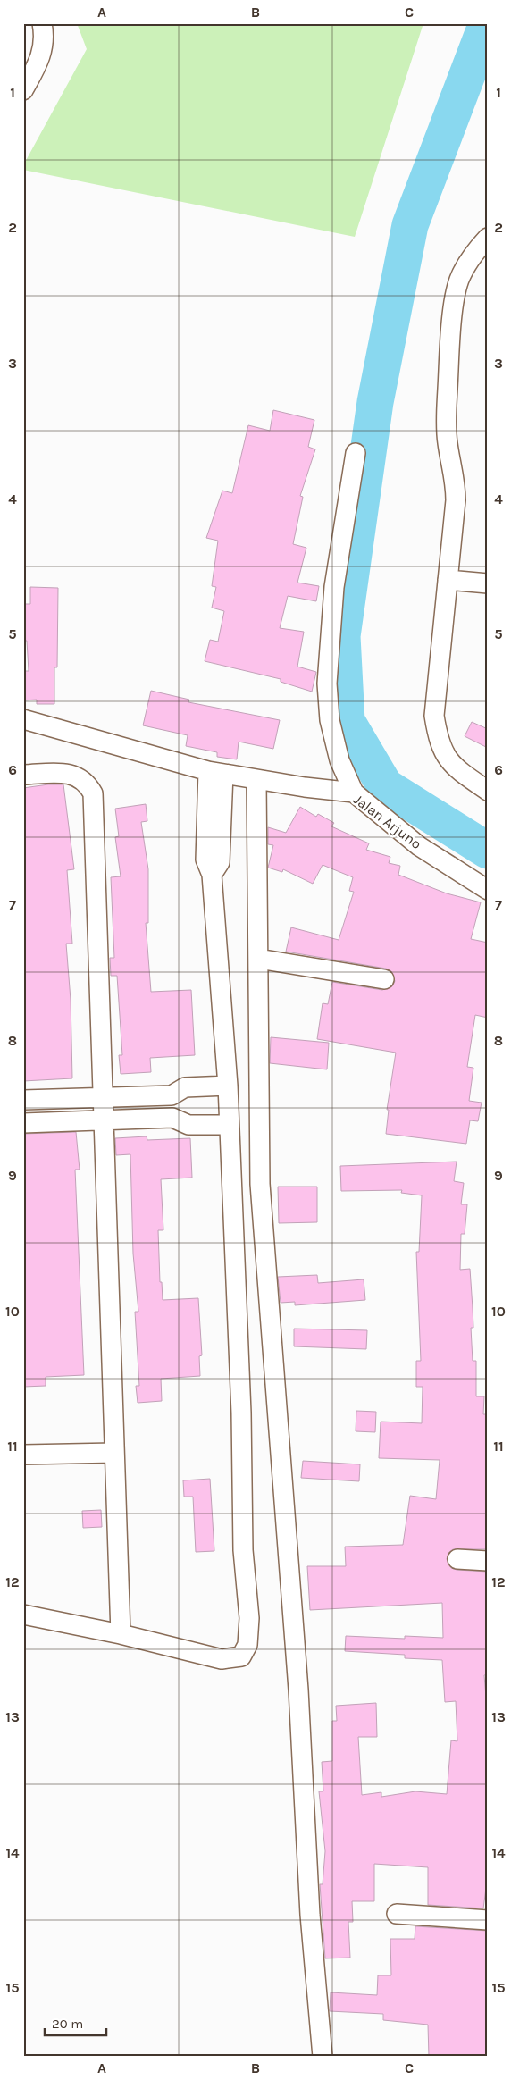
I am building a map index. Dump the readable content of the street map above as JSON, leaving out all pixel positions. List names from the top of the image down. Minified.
{"streets":{"street":["Jalan Arjuno"]},"scale_bar":"20 m","grid":{"columns":["A","B","C"],"rows":["1","2","3","4","5","6","7","8","9","10","11","12","13","14","15"]}}
